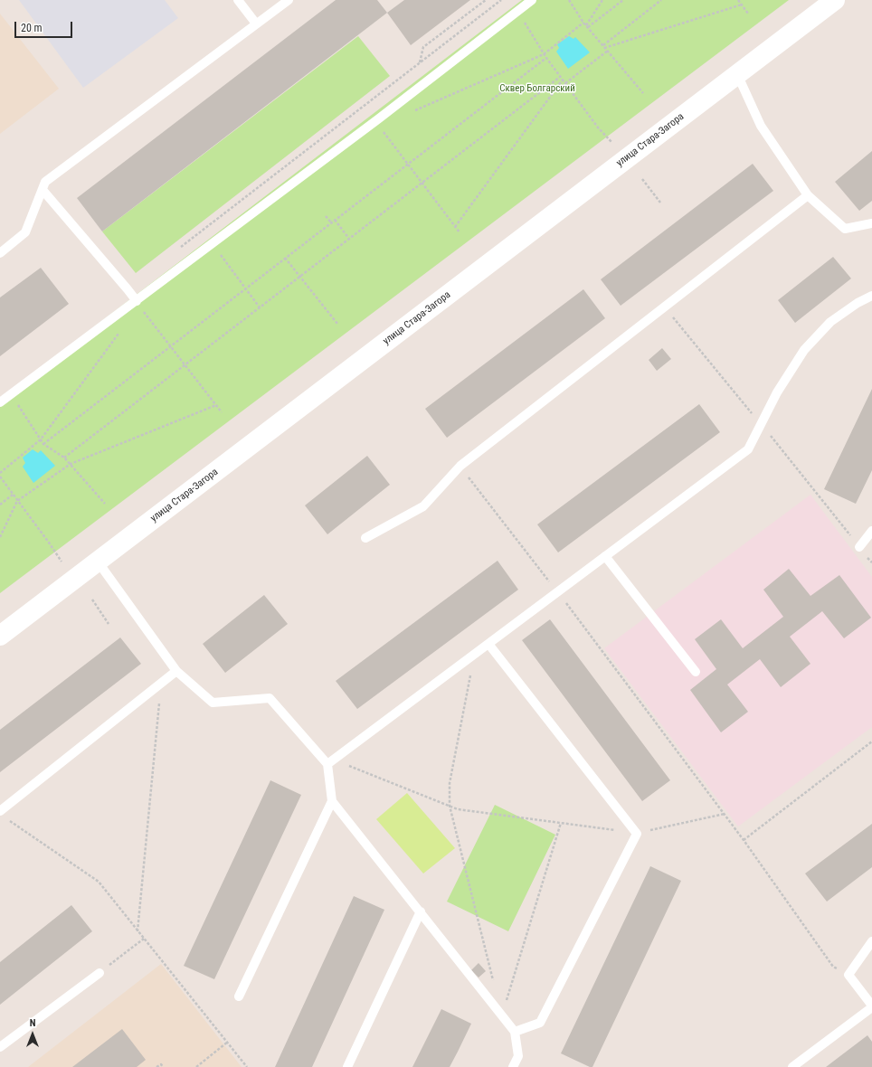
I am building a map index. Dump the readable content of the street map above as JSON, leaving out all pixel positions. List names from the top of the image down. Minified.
{"streets":{"main road":["улица Стара-Загора"]},"parks":["Сквер Болгарский"],"scale_bar":"20 m","north":"top"}
